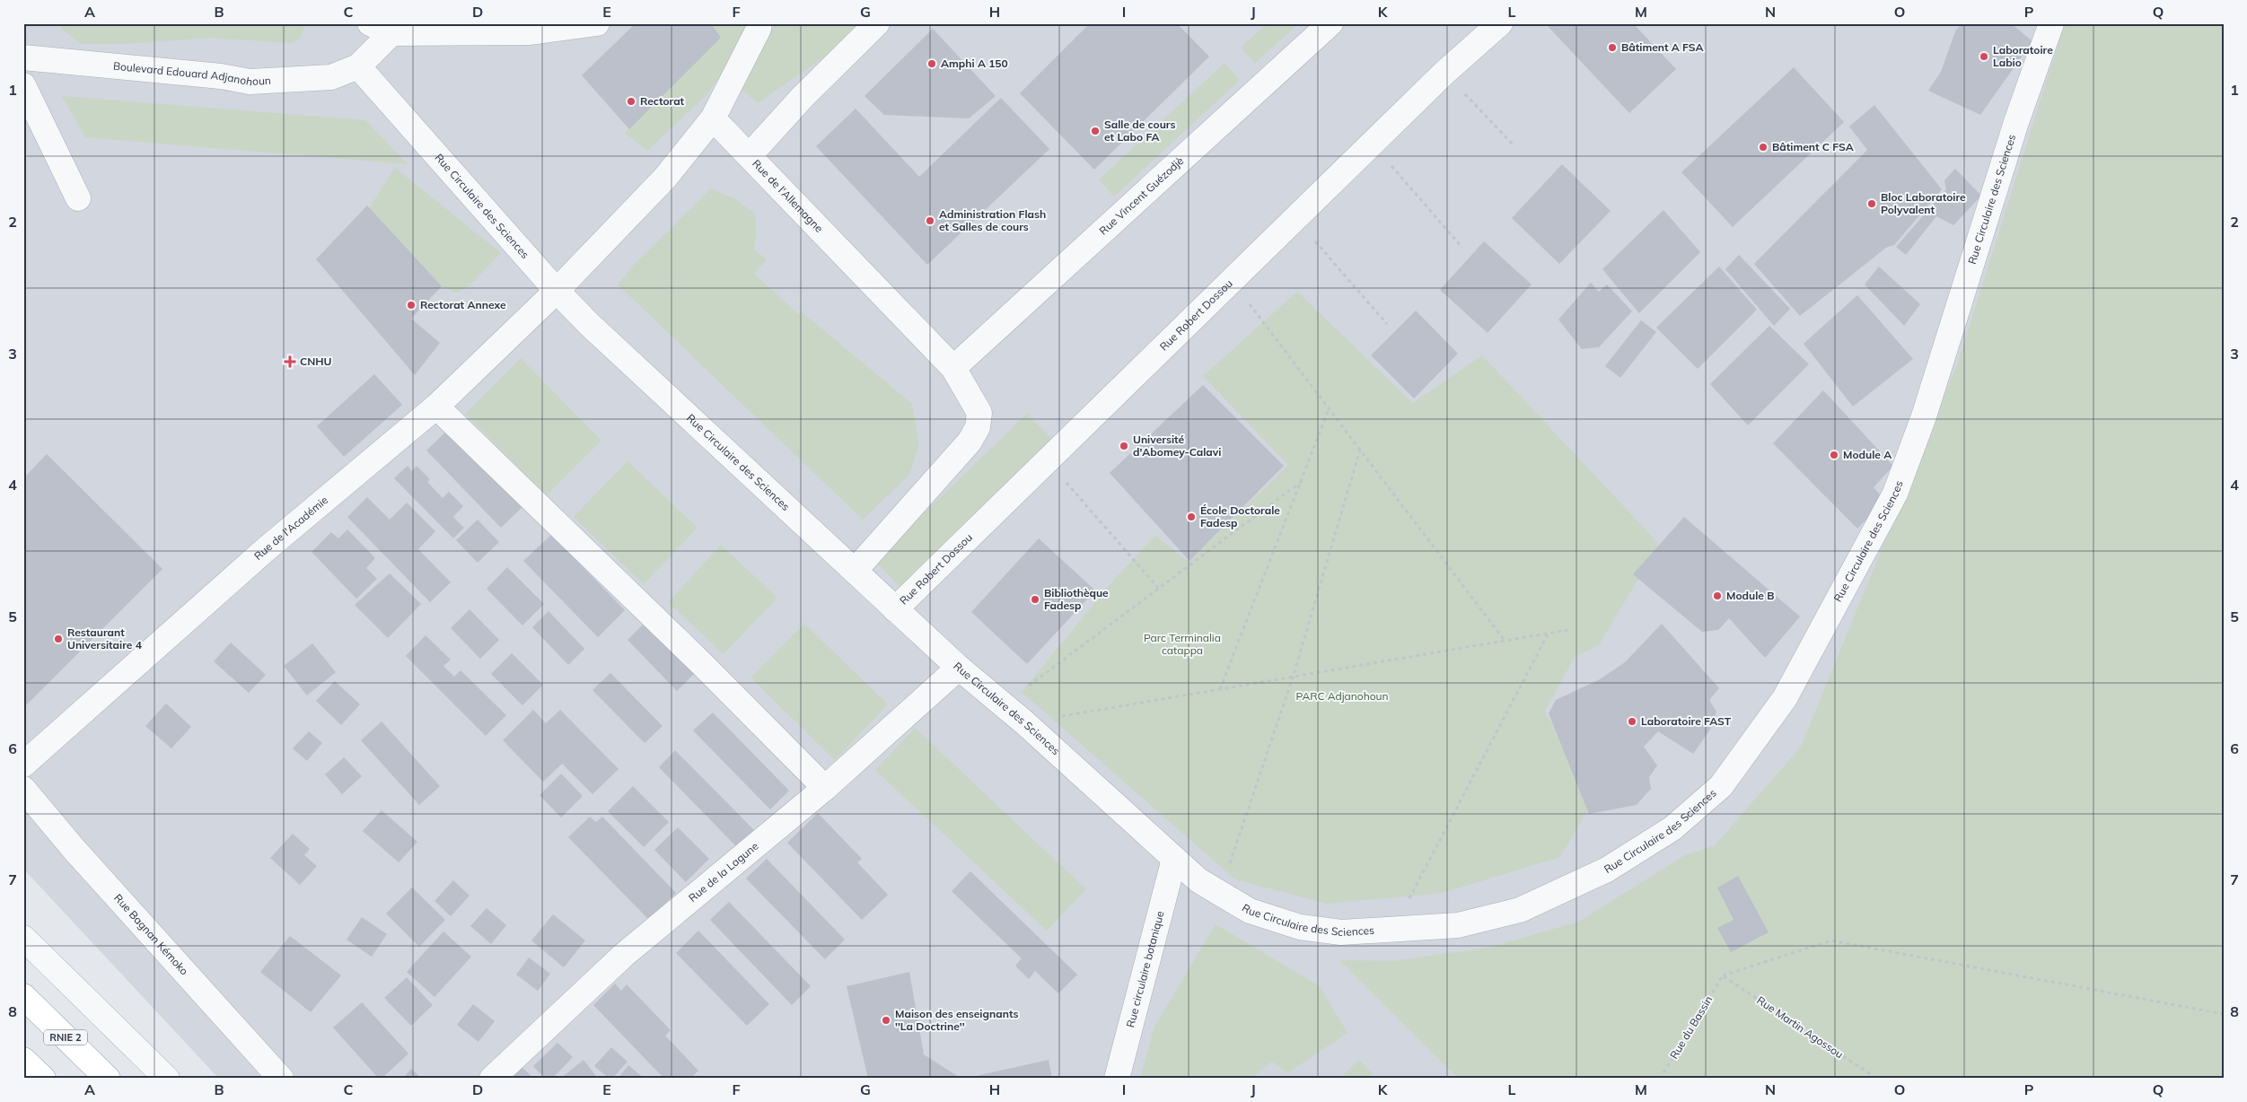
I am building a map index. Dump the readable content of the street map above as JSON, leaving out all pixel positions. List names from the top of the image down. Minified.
{"streets":{"highway":["RNIE 2"],"street":["Boulevard Edouard Adjanohoun","Rue de l'Allemagne","Rue Vincent Guézodjè","Rue Circulaire des Sciences","Rue Robert Dossou","Rue de l'Académie","Rue de la Lagune","Rue Bagnan Kémoko","Rue circulaire botanique"],"path":["Rue du Bassin","Rue Martin Agossou"]},"crossings":[["Boulevard Edouard Adjanohoun","Rue Circulaire des Sciences"],["Rue de l'Allemagne","Rue Vincent Guézodjè"],["Rue de l'Allemagne","Rue Circulaire des Sciences"],["Rue Circulaire des Sciences","Rue Robert Dossou"],["Rue Circulaire des Sciences","Rue de l'Académie"],["Rue Circulaire des Sciences","Rue de la Lagune"],["Rue Circulaire des Sciences","Rue circulaire botanique"],["Rue du Bassin","Rue Martin Agossou"]],"parks":["Parc Terminalia catappa","PARC Adjanohoun"],"places":{"other":["Bâtiment A FSA","Laboratoire Labio","Amphi A 150","Rectorat","Salle de cours et Labo FA","Bâtiment C FSA","Bloc Laboratoire Polyvalent","Administration Flash et Salles de cours","Rectorat Annexe","Université d'Abomey-Calavi","Module A","École Doctorale Fadesp","Module B","Bibliothèque Fadesp","Restaurant Universitaire 4","Laboratoire FAST","Maison des enseignants ''La Doctrine''"],"health":["CNHU"]},"grid":{"columns":["A","B","C","D","E","F","G","H","I","J","K","L","M","N","O","P","Q"],"rows":["1","2","3","4","5","6","7","8"]}}
